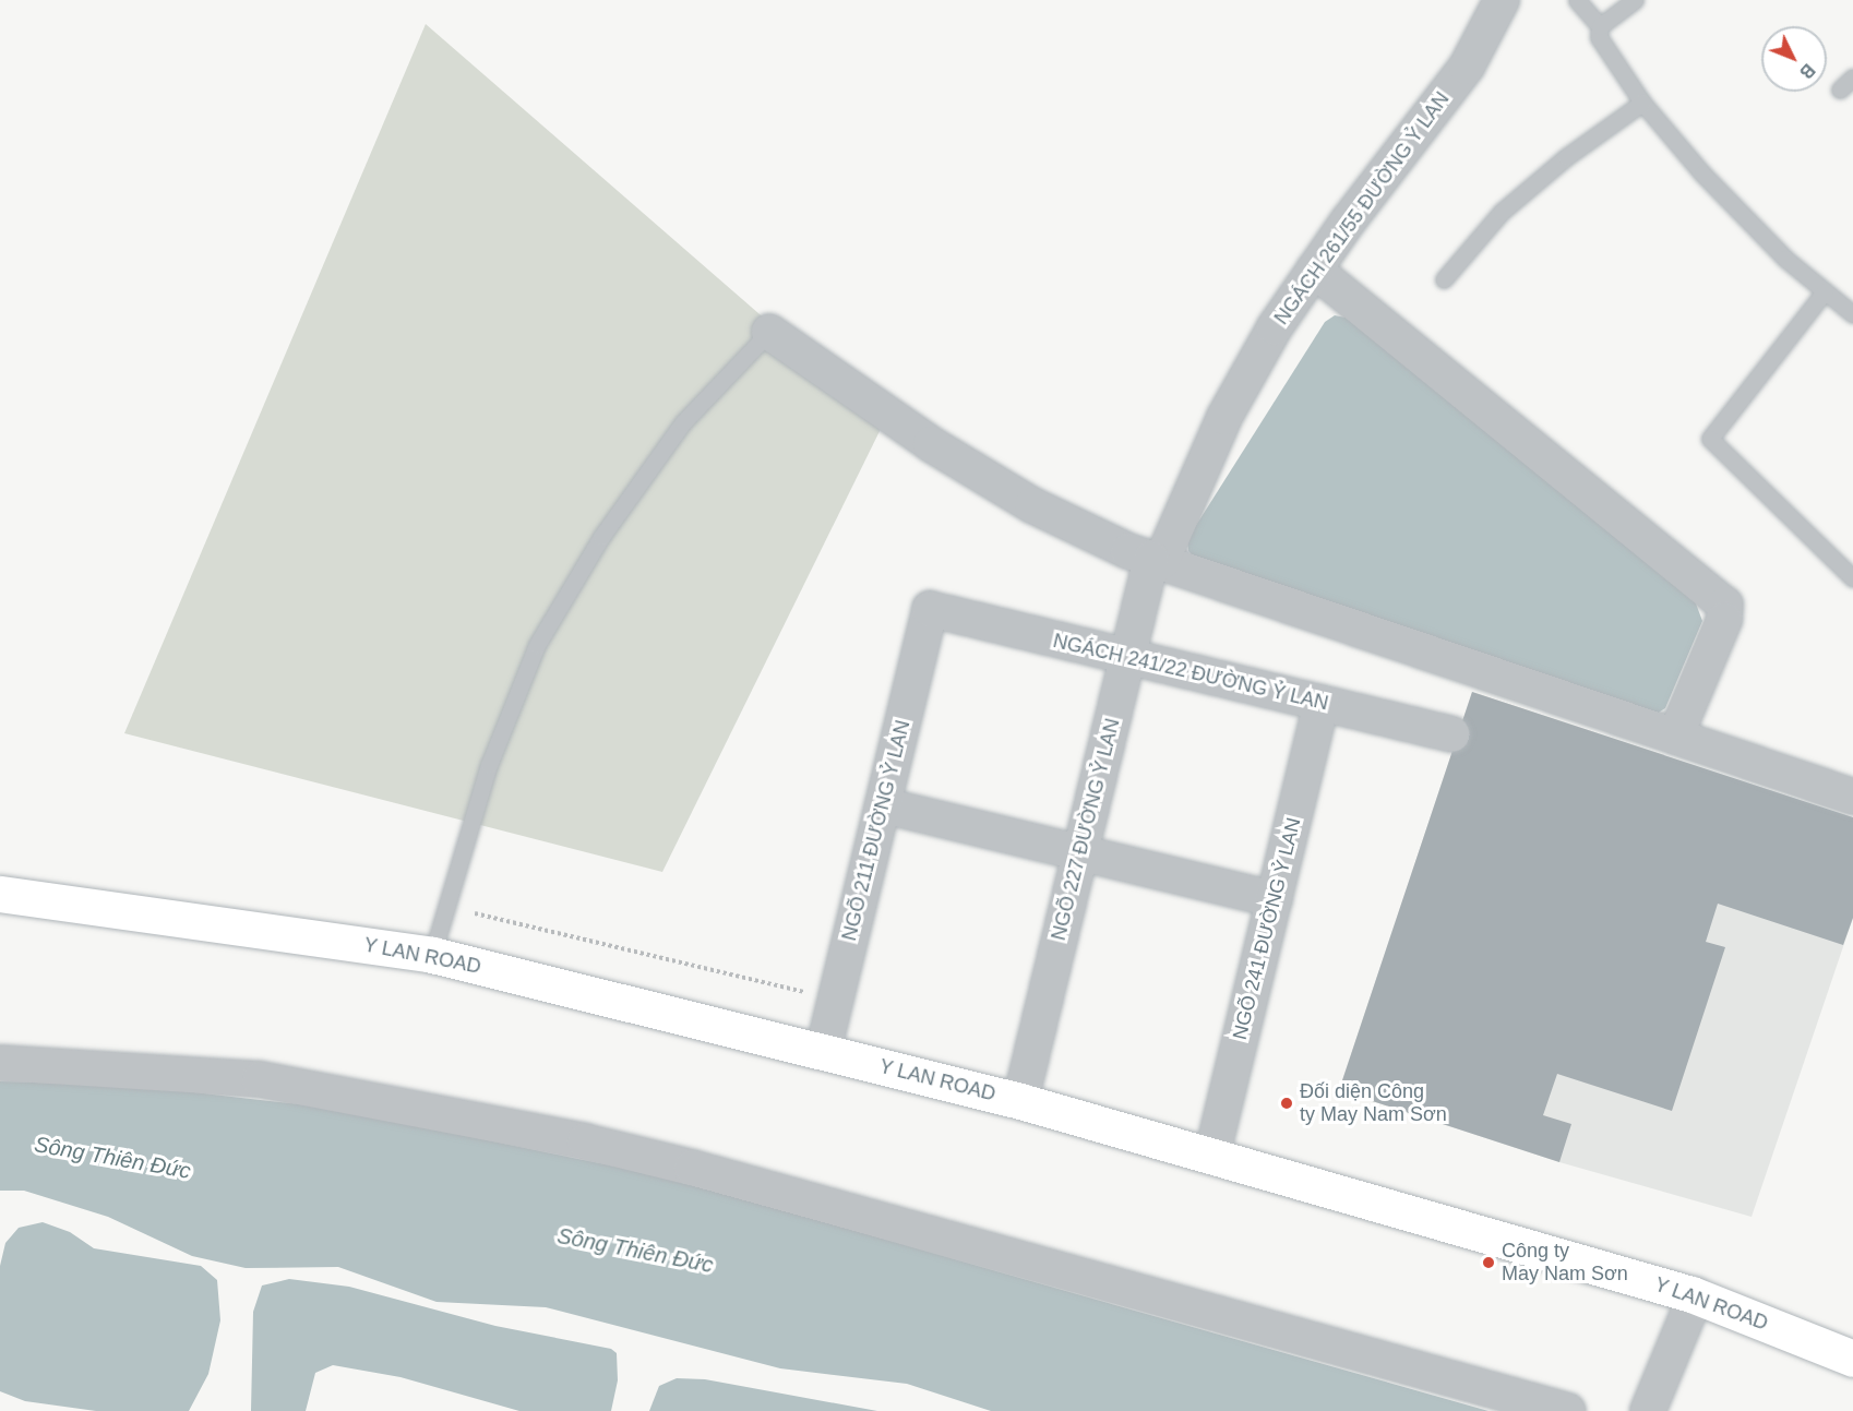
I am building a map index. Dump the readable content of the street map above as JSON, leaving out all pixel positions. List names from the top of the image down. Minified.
{"streets":{"main road":["Y LAN ROAD"],"street":["NGÁCH 261/55 ĐƯỜNG Ỷ LAN","NGÁCH 241/22 ĐƯỜNG Ỷ LAN","NGÕ 227 ĐƯỜNG Ỷ LAN","NGÕ 211 ĐƯỜNG Ỷ LAN","NGÕ 241 ĐƯỜNG Ỷ LAN"]},"crossings":[["NGÁCH 261/55 ĐƯỜNG Ỷ LAN","NGÕ 227 ĐƯỜNG Ỷ LAN"],["NGÁCH 241/22 ĐƯỜNG Ỷ LAN","NGÕ 227 ĐƯỜNG Ỷ LAN"],["NGÁCH 241/22 ĐƯỜNG Ỷ LAN","NGÕ 211 ĐƯỜNG Ỷ LAN"],["NGÁCH 241/22 ĐƯỜNG Ỷ LAN","NGÕ 241 ĐƯỜNG Ỷ LAN"],["NGÕ 227 ĐƯỜNG Ỷ LAN","Y LAN ROAD"],["NGÕ 211 ĐƯỜNG Ỷ LAN","Y LAN ROAD"],["NGÕ 241 ĐƯỜNG Ỷ LAN","Y LAN ROAD"]],"water":["Sông Thiên Đức"],"places":["Đối diện Công ty May Nam Sơn","Công ty May Nam Sơn"],"north":"bottom right"}
